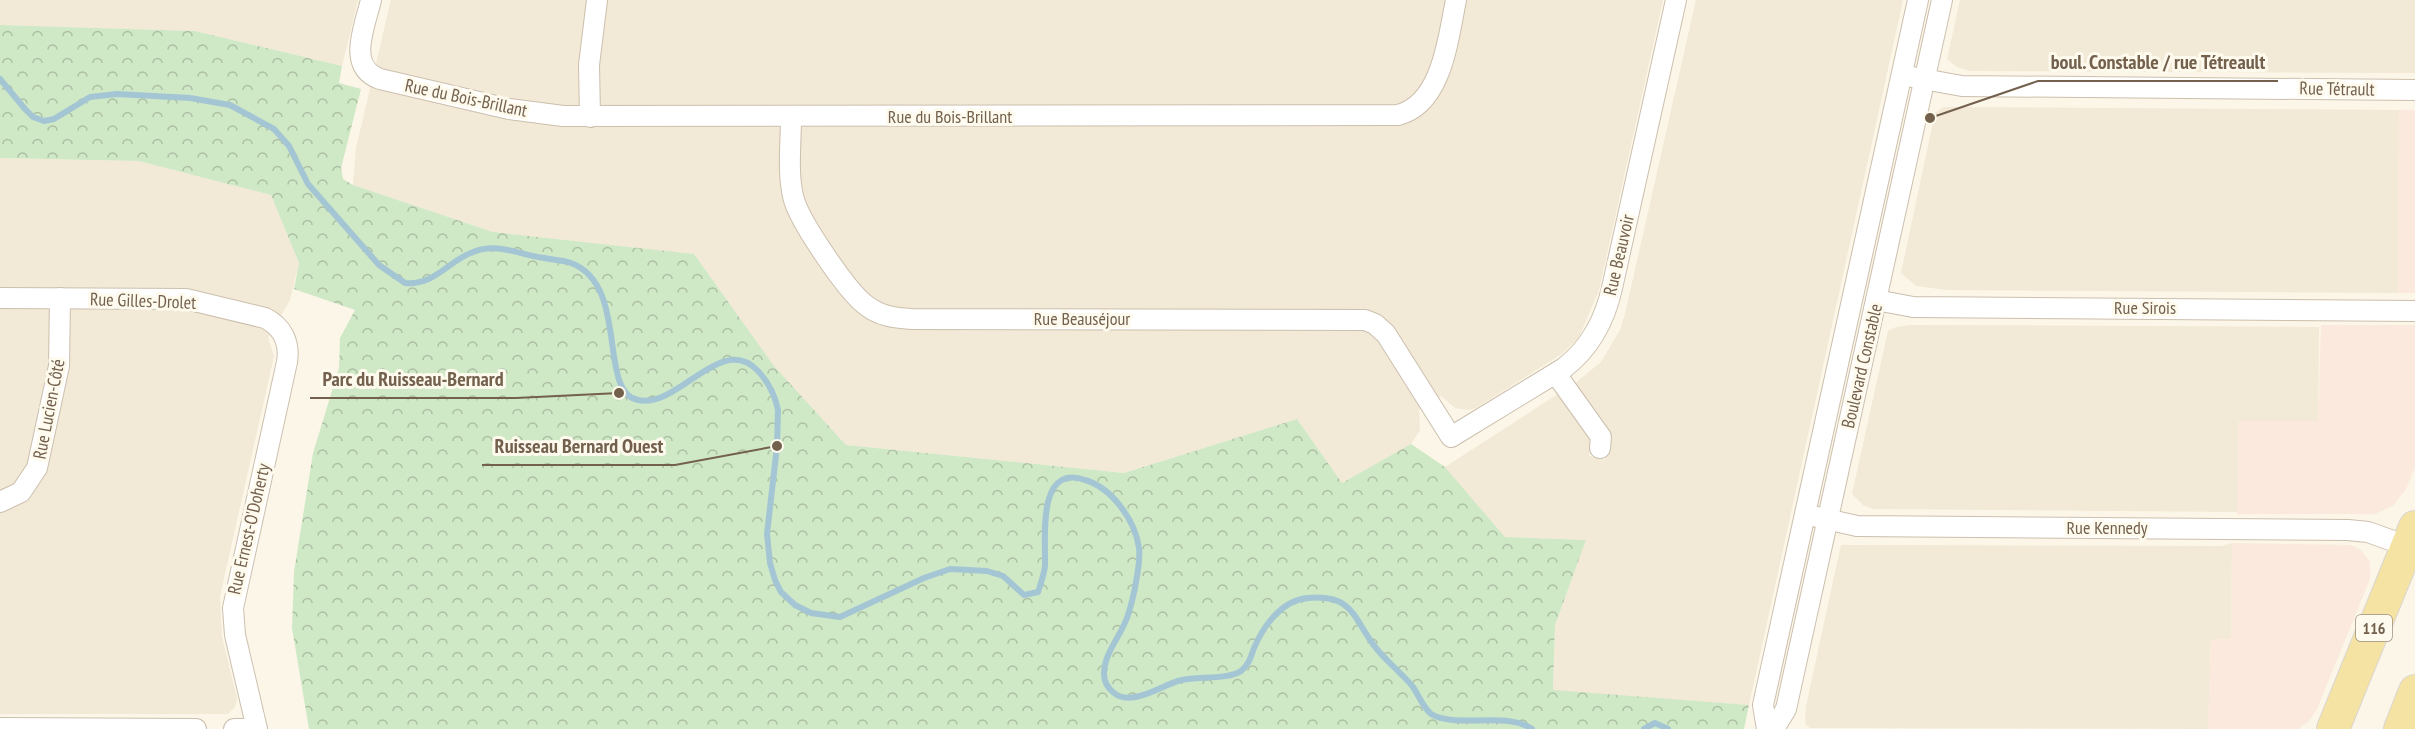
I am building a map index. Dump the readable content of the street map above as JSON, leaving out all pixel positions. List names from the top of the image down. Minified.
{"streets":{"main road":["116"],"street":["Rue Tétrault","Rue du Bois-Brillant","Rue Beauvoir","Rue Gilles-Drolet","Rue Sirois","Rue Beauséjour","Boulevard Constable","Rue Lucien-Côté","Rue Kennedy","Rue Ernest-O'Doherty"]},"crossings":[["Rue Tétrault","Boulevard Constable"],["Rue du Bois-Brillant","Rue Beauséjour"],["Rue Beauvoir","Rue Beauséjour"],["Rue Gilles-Drolet","Rue Lucien-Côté"],["Rue Gilles-Drolet","Rue Ernest-O'Doherty"],["Rue Sirois","Boulevard Constable"],["Boulevard Constable","Rue Kennedy"],["Rue Kennedy","116"]],"places":["boul. Constable / rue Tétreault","Parc du Ruisseau-Bernard","Ruisseau Bernard Ouest"]}
